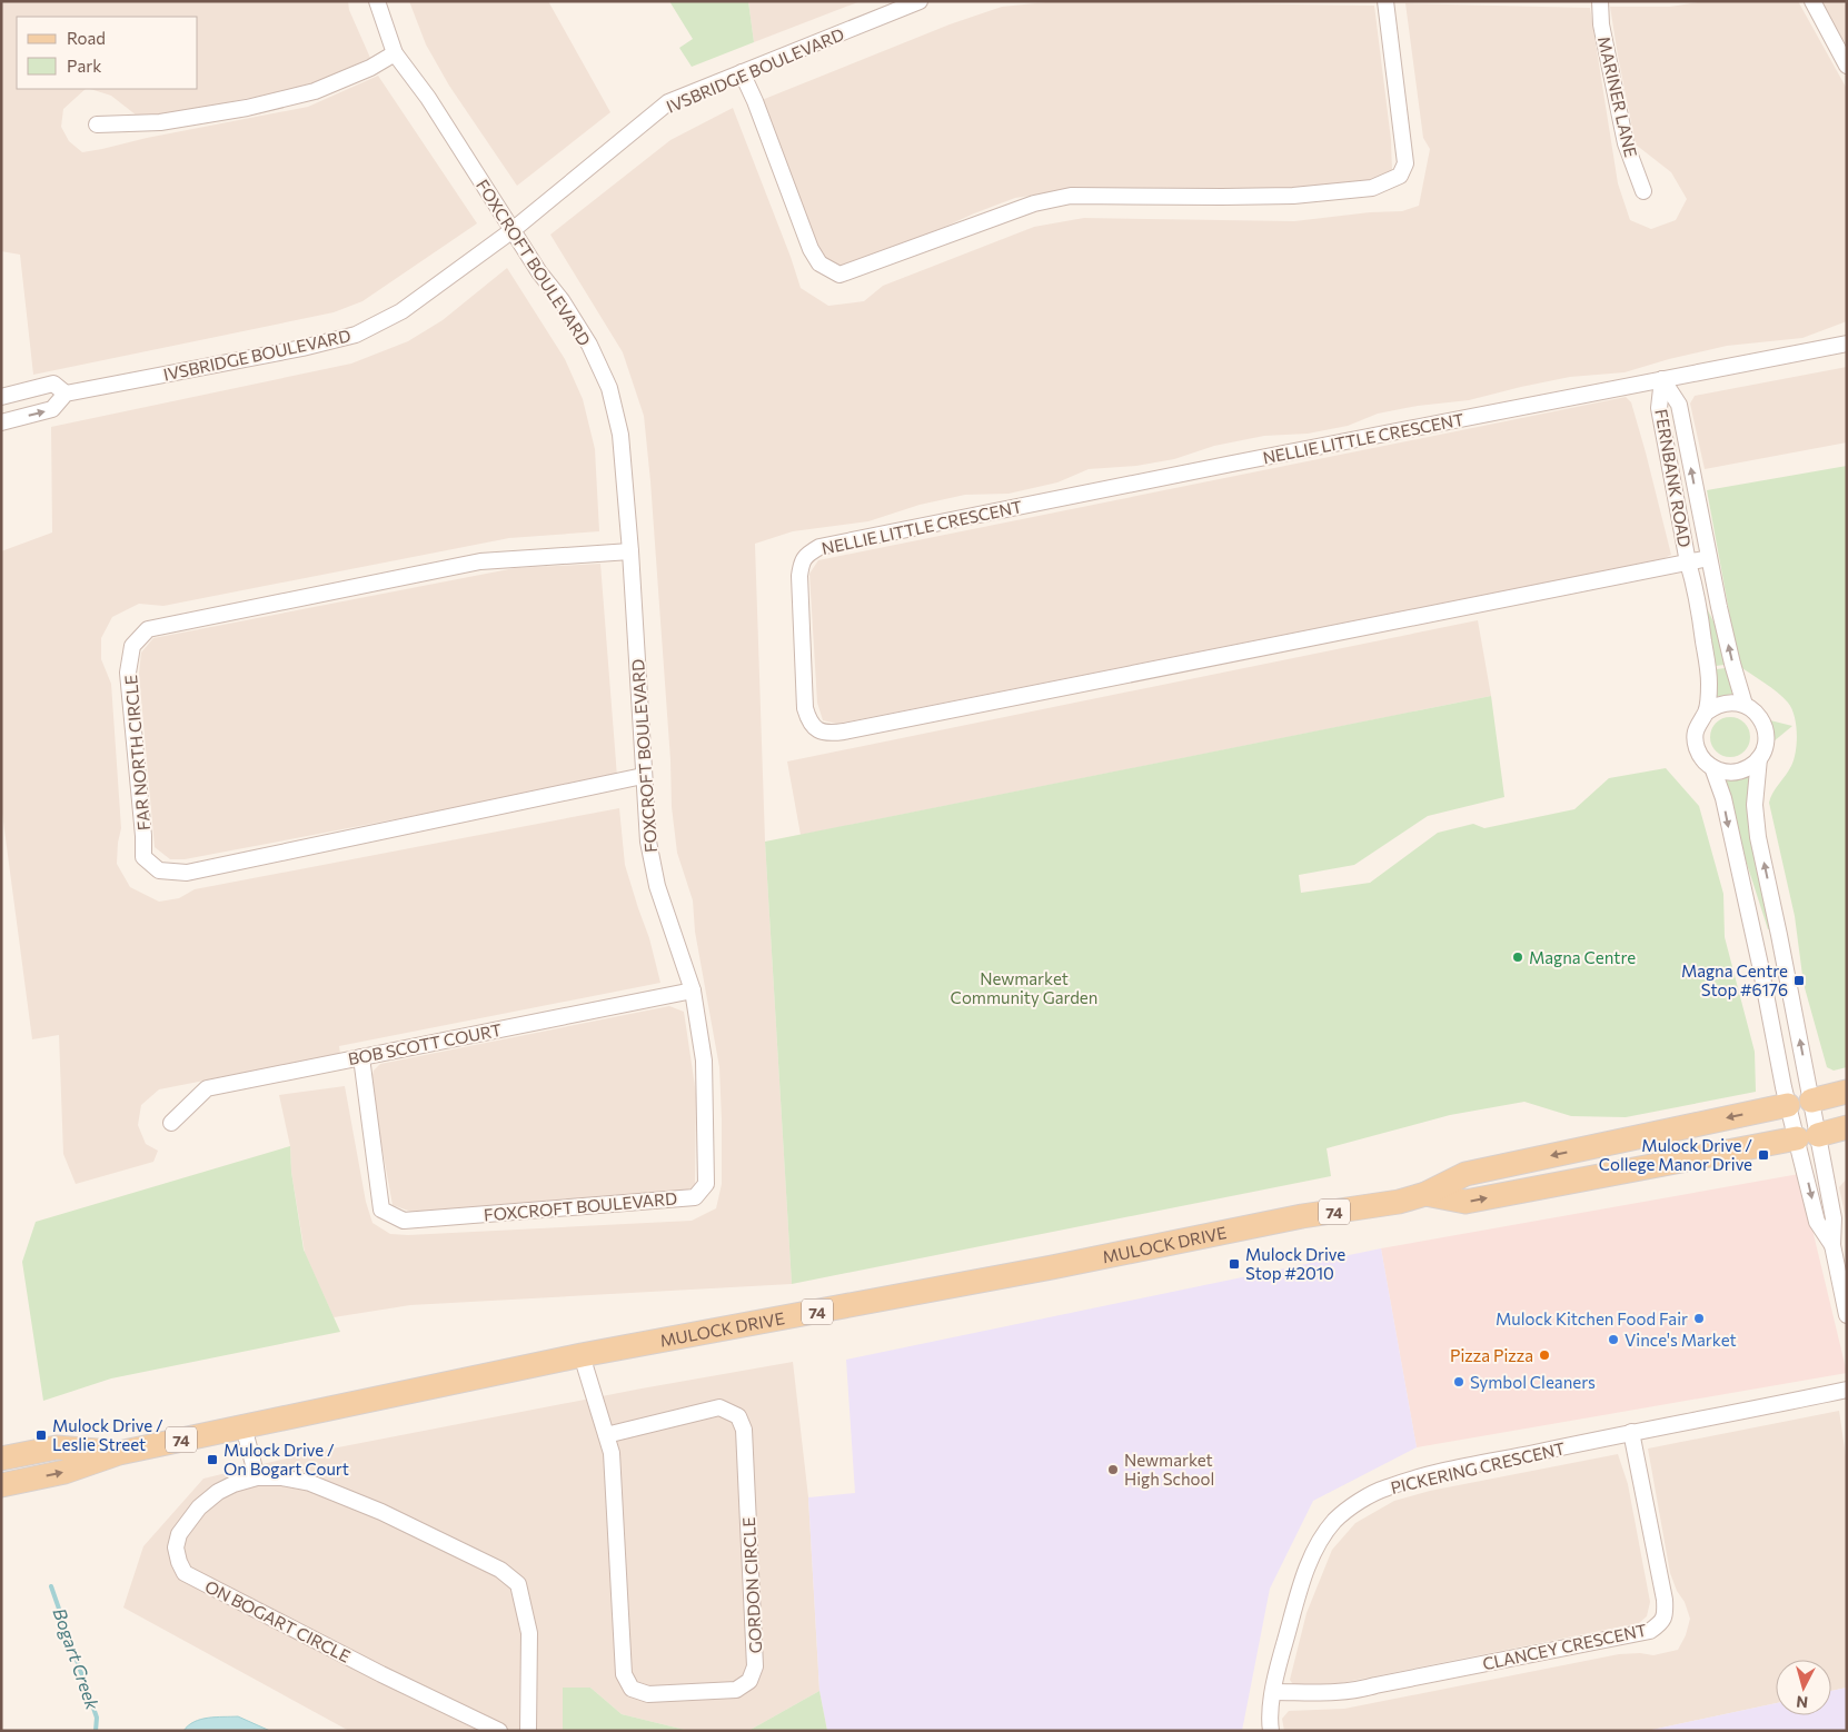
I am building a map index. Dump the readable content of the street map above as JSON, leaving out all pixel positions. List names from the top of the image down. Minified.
{"streets":{"main road":["74","MULOCK DRIVE"],"street":["IVSBRIDGE BOULEVARD","MARINER LANE","FOXCROFT BOULEVARD","NELLIE LITTLE CRESCENT","FERNBANK ROAD","FAR NORTH CIRCLE","BOB SCOTT COURT","PICKERING CRESCENT","GORDON CIRCLE","ON BOGART CIRCLE","CLANCEY CRESCENT"]},"crossings":[["IVSBRIDGE BOULEVARD","FOXCROFT BOULEVARD"],["FOXCROFT BOULEVARD","FAR NORTH CIRCLE"],["FOXCROFT BOULEVARD","BOB SCOTT COURT"],["NELLIE LITTLE CRESCENT","FERNBANK ROAD"],["MULOCK DRIVE","GORDON CIRCLE"],["PICKERING CRESCENT","CLANCEY CRESCENT"]],"water":["Bogart Creek"],"parks":["Newmarket Community Garden"],"places":{"other":["Magna Centre","Mulock Kitchen Food Fair","Vince's Market","Pizza Pizza","Symbol Cleaners","Newmarket High School"],"transit":["Magna Centre Stop #6176","Mulock Drive / College Manor Drive","Mulock Drive Stop #2010","Mulock Drive / Leslie Street","Mulock Drive / On Bogart Court"]},"legend":["Road","Park"],"north":"bottom"}
